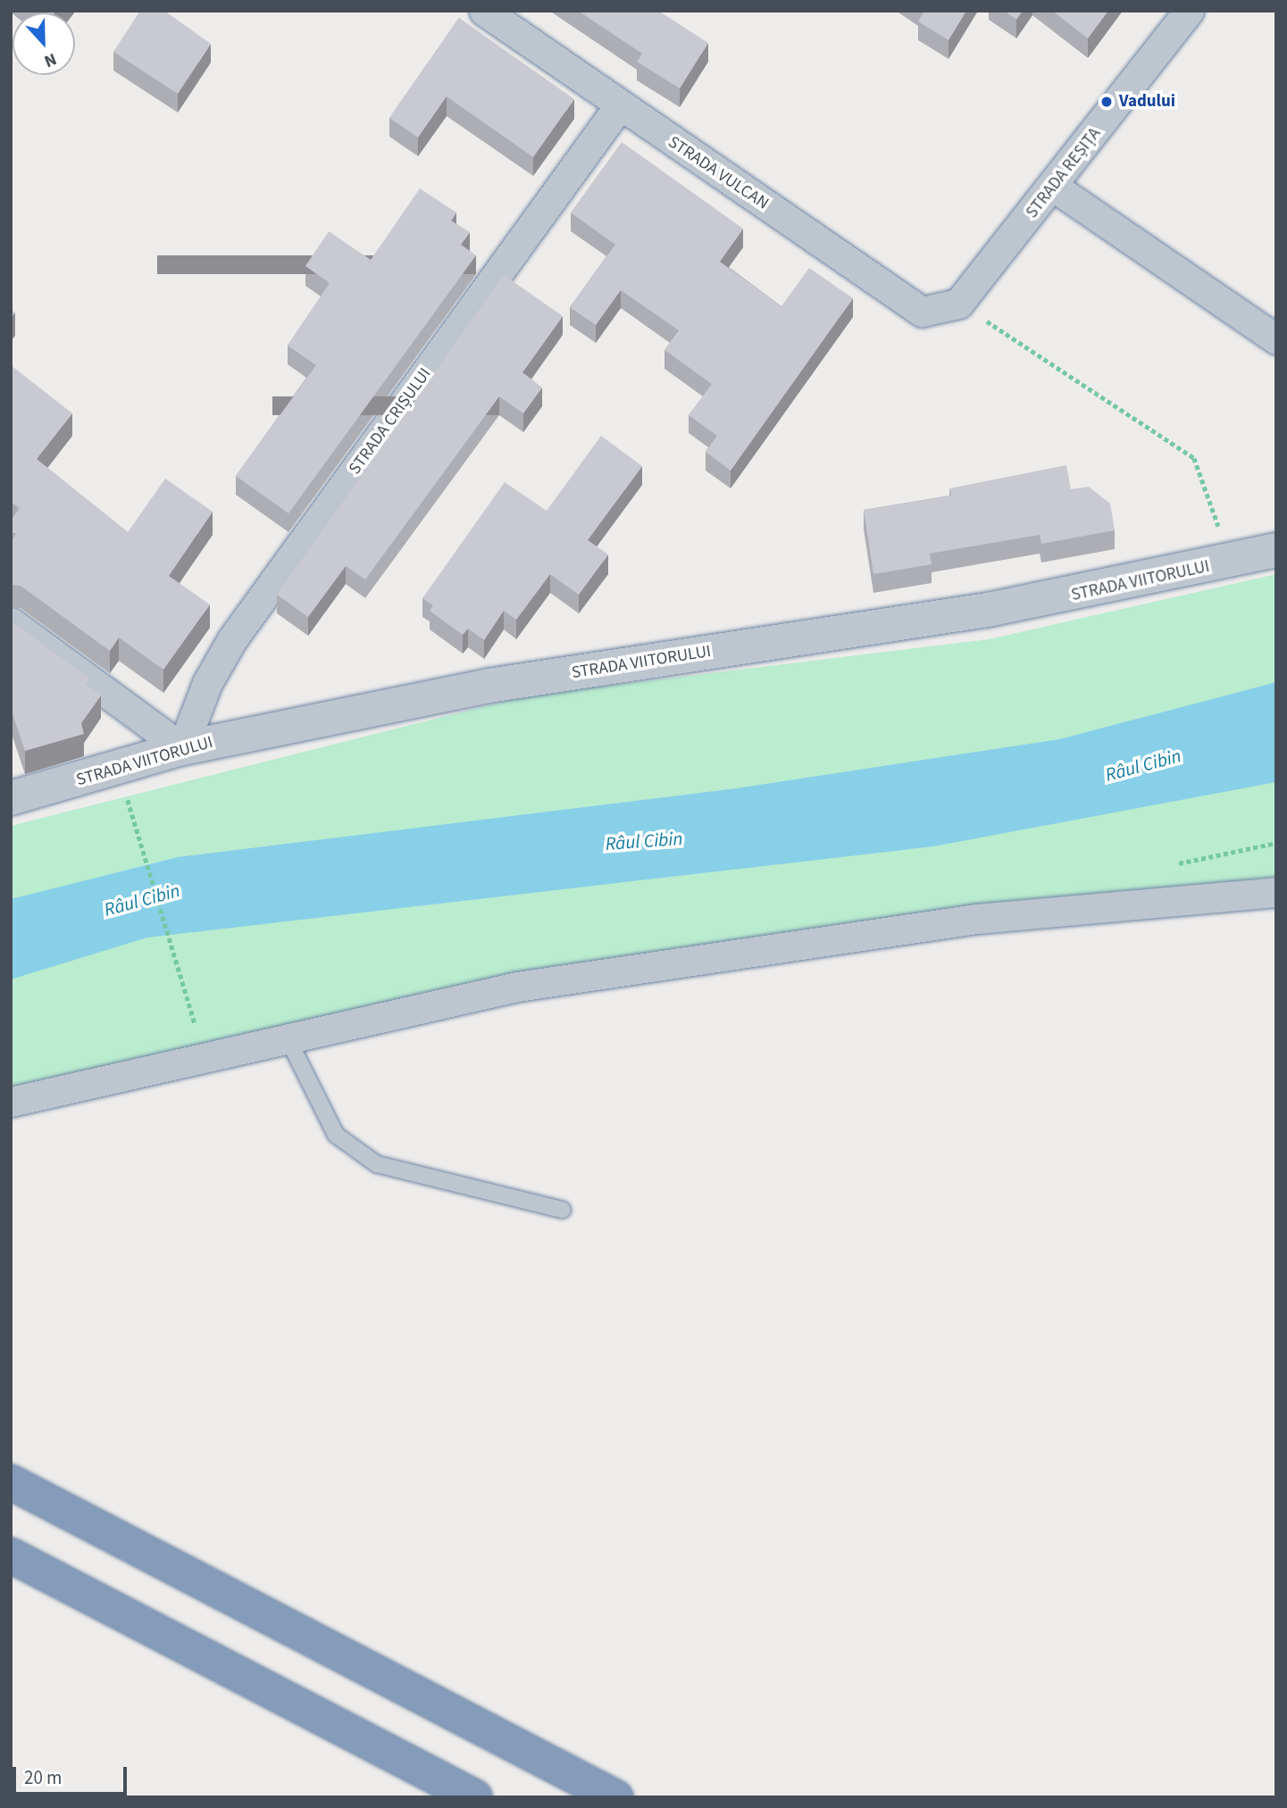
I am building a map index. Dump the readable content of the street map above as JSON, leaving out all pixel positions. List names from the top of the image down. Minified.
{"streets":{"street":["STRADA VULCAN","STRADA REȘIȚA","STRADA CRIȘULUI","STRADA VIITORULUI"]},"crossings":[["STRADA VULCAN","STRADA REȘIȚA"],["STRADA VULCAN","STRADA CRIȘULUI"],["STRADA CRIȘULUI","STRADA VIITORULUI"]],"water":["Râul Cibin"],"places":["Vadului"],"scale_bar":"20 m","north":"bottom"}
